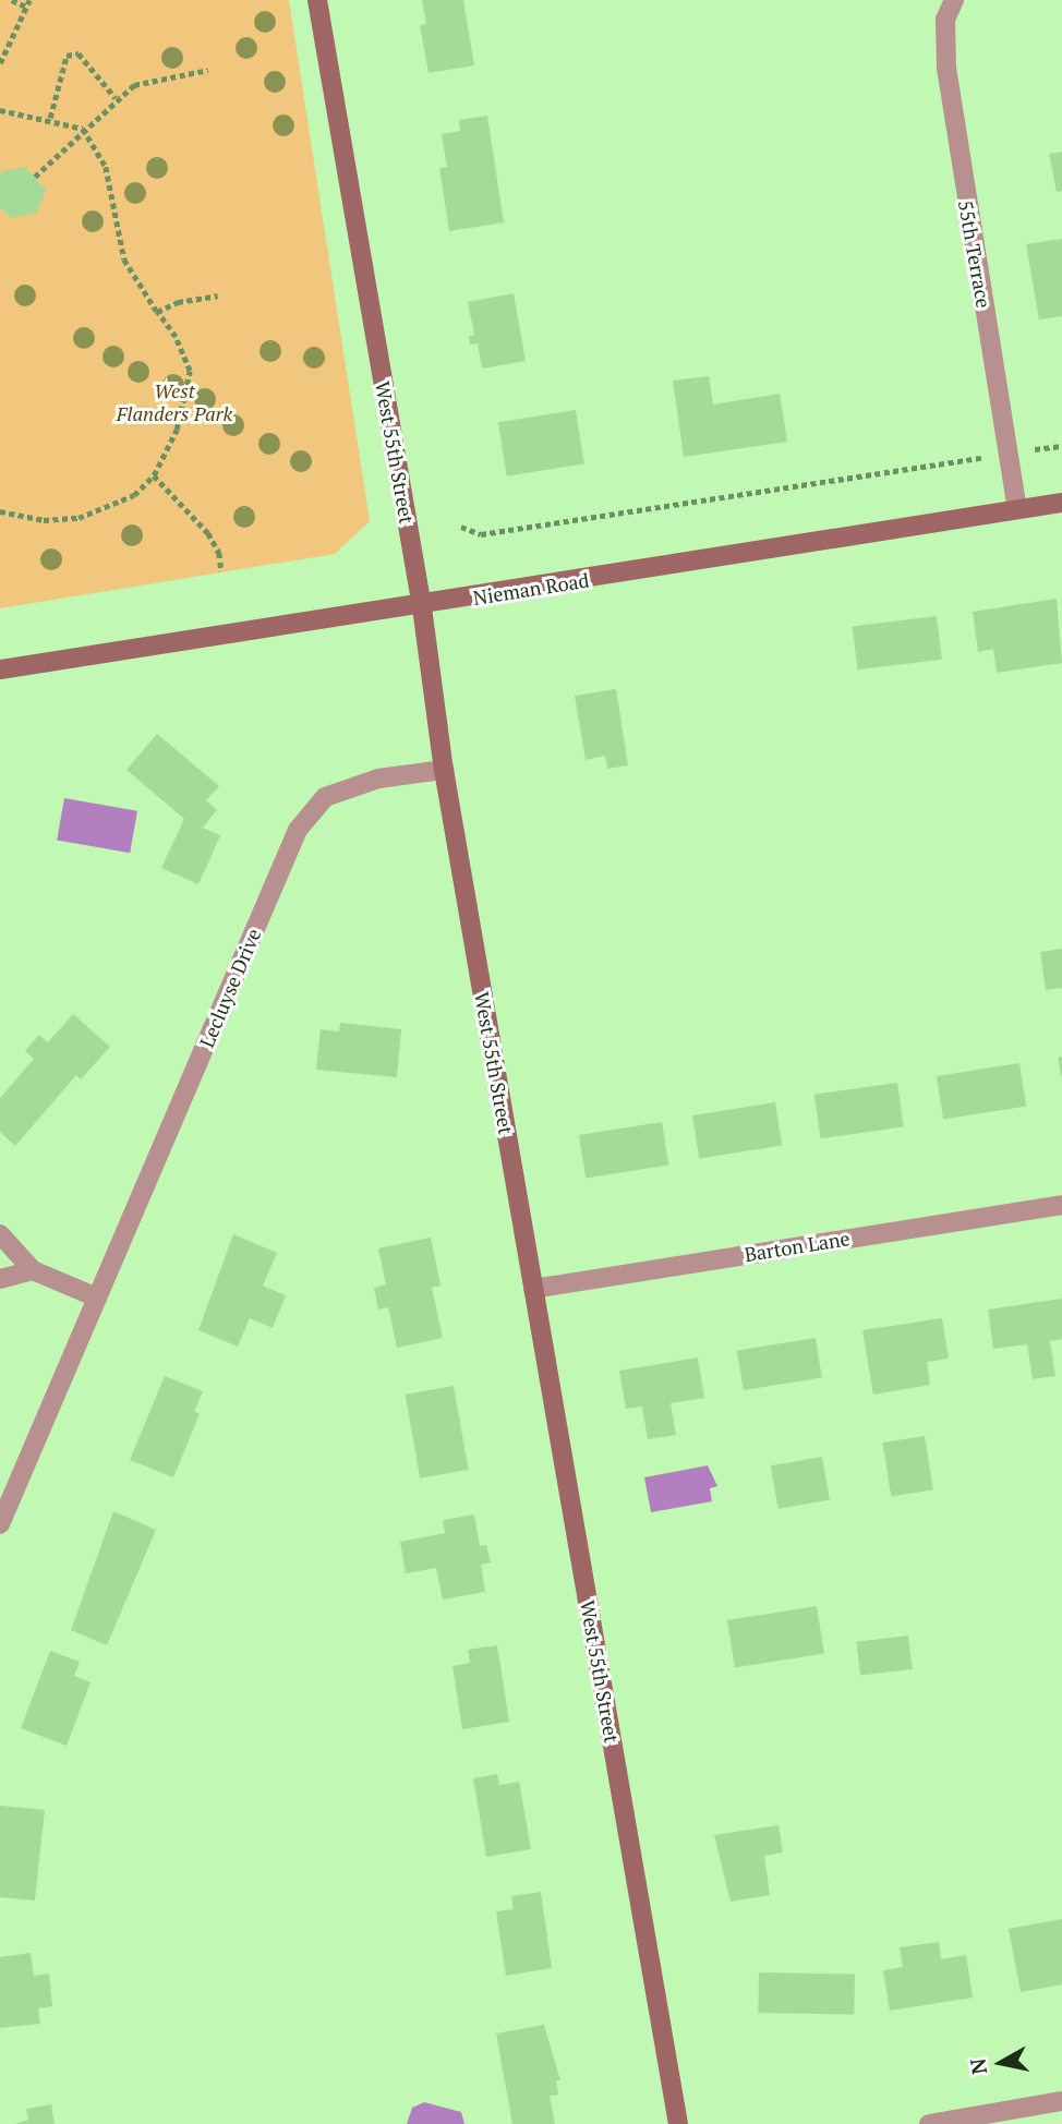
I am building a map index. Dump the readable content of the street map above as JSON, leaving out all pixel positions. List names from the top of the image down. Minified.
{"streets":{"street":["55th Terrace","West 55th Street","Nieman Road","Lecluyse Drive","Barton Lane"]},"crossings":[["55th Terrace","Nieman Road"],["West 55th Street","Nieman Road"],["West 55th Street","Lecluyse Drive"],["West 55th Street","Barton Lane"]],"parks":["West Flanders Park"],"north":"left"}
